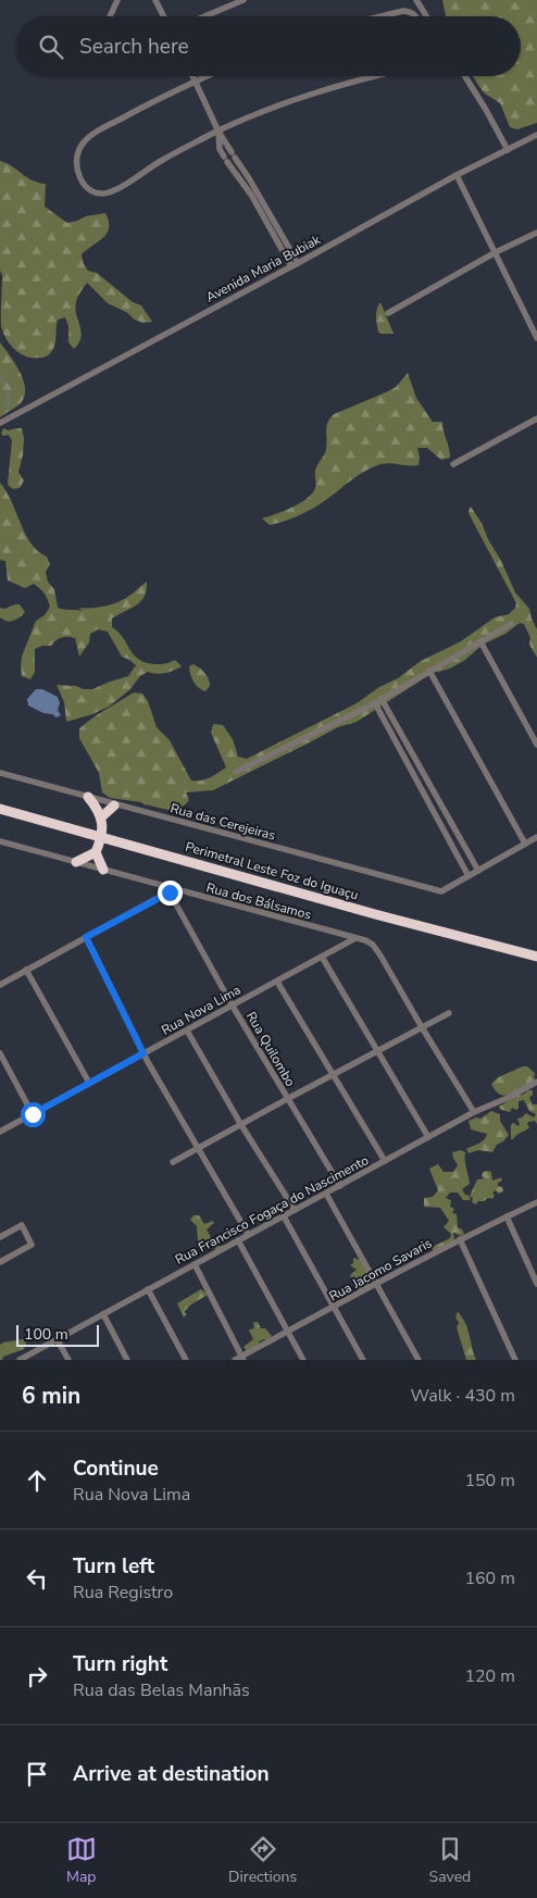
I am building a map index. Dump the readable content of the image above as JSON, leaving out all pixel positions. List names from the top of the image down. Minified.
{"streets":{"highway":["Perimetral Leste Foz do Iguaçu"],"street":["Avenida Maria Bubiak","Rua das Cerejeiras","Rua dos Bálsamos","Rua Nova Lima","Rua Quilombo","Rua Francisco Fogaça do Nascimento","Rua Jacomo Savaris"]},"crossings":[["Rua dos Bálsamos","Rua Nova Lima"],["Rua dos Bálsamos","Rua Quilombo"],["Rua dos Bálsamos","Rua Francisco Fogaça do Nascimento"],["Rua Nova Lima","Rua Quilombo"],["Rua Quilombo","Rua Francisco Fogaça do Nascimento"]],"scale_bar":"100 m","page":{"search":"Search here","scale":"100 m","heading":["6 min","Walk · 430 m"],"list":[["Continue","Rua Nova Lima","150 m"],["Turn left","Rua Registro","160 m"],["Turn right","Rua das Belas Manhãs","120 m"],"Arrive at destination"],"nav":["Map","Directions","Saved"]}}
